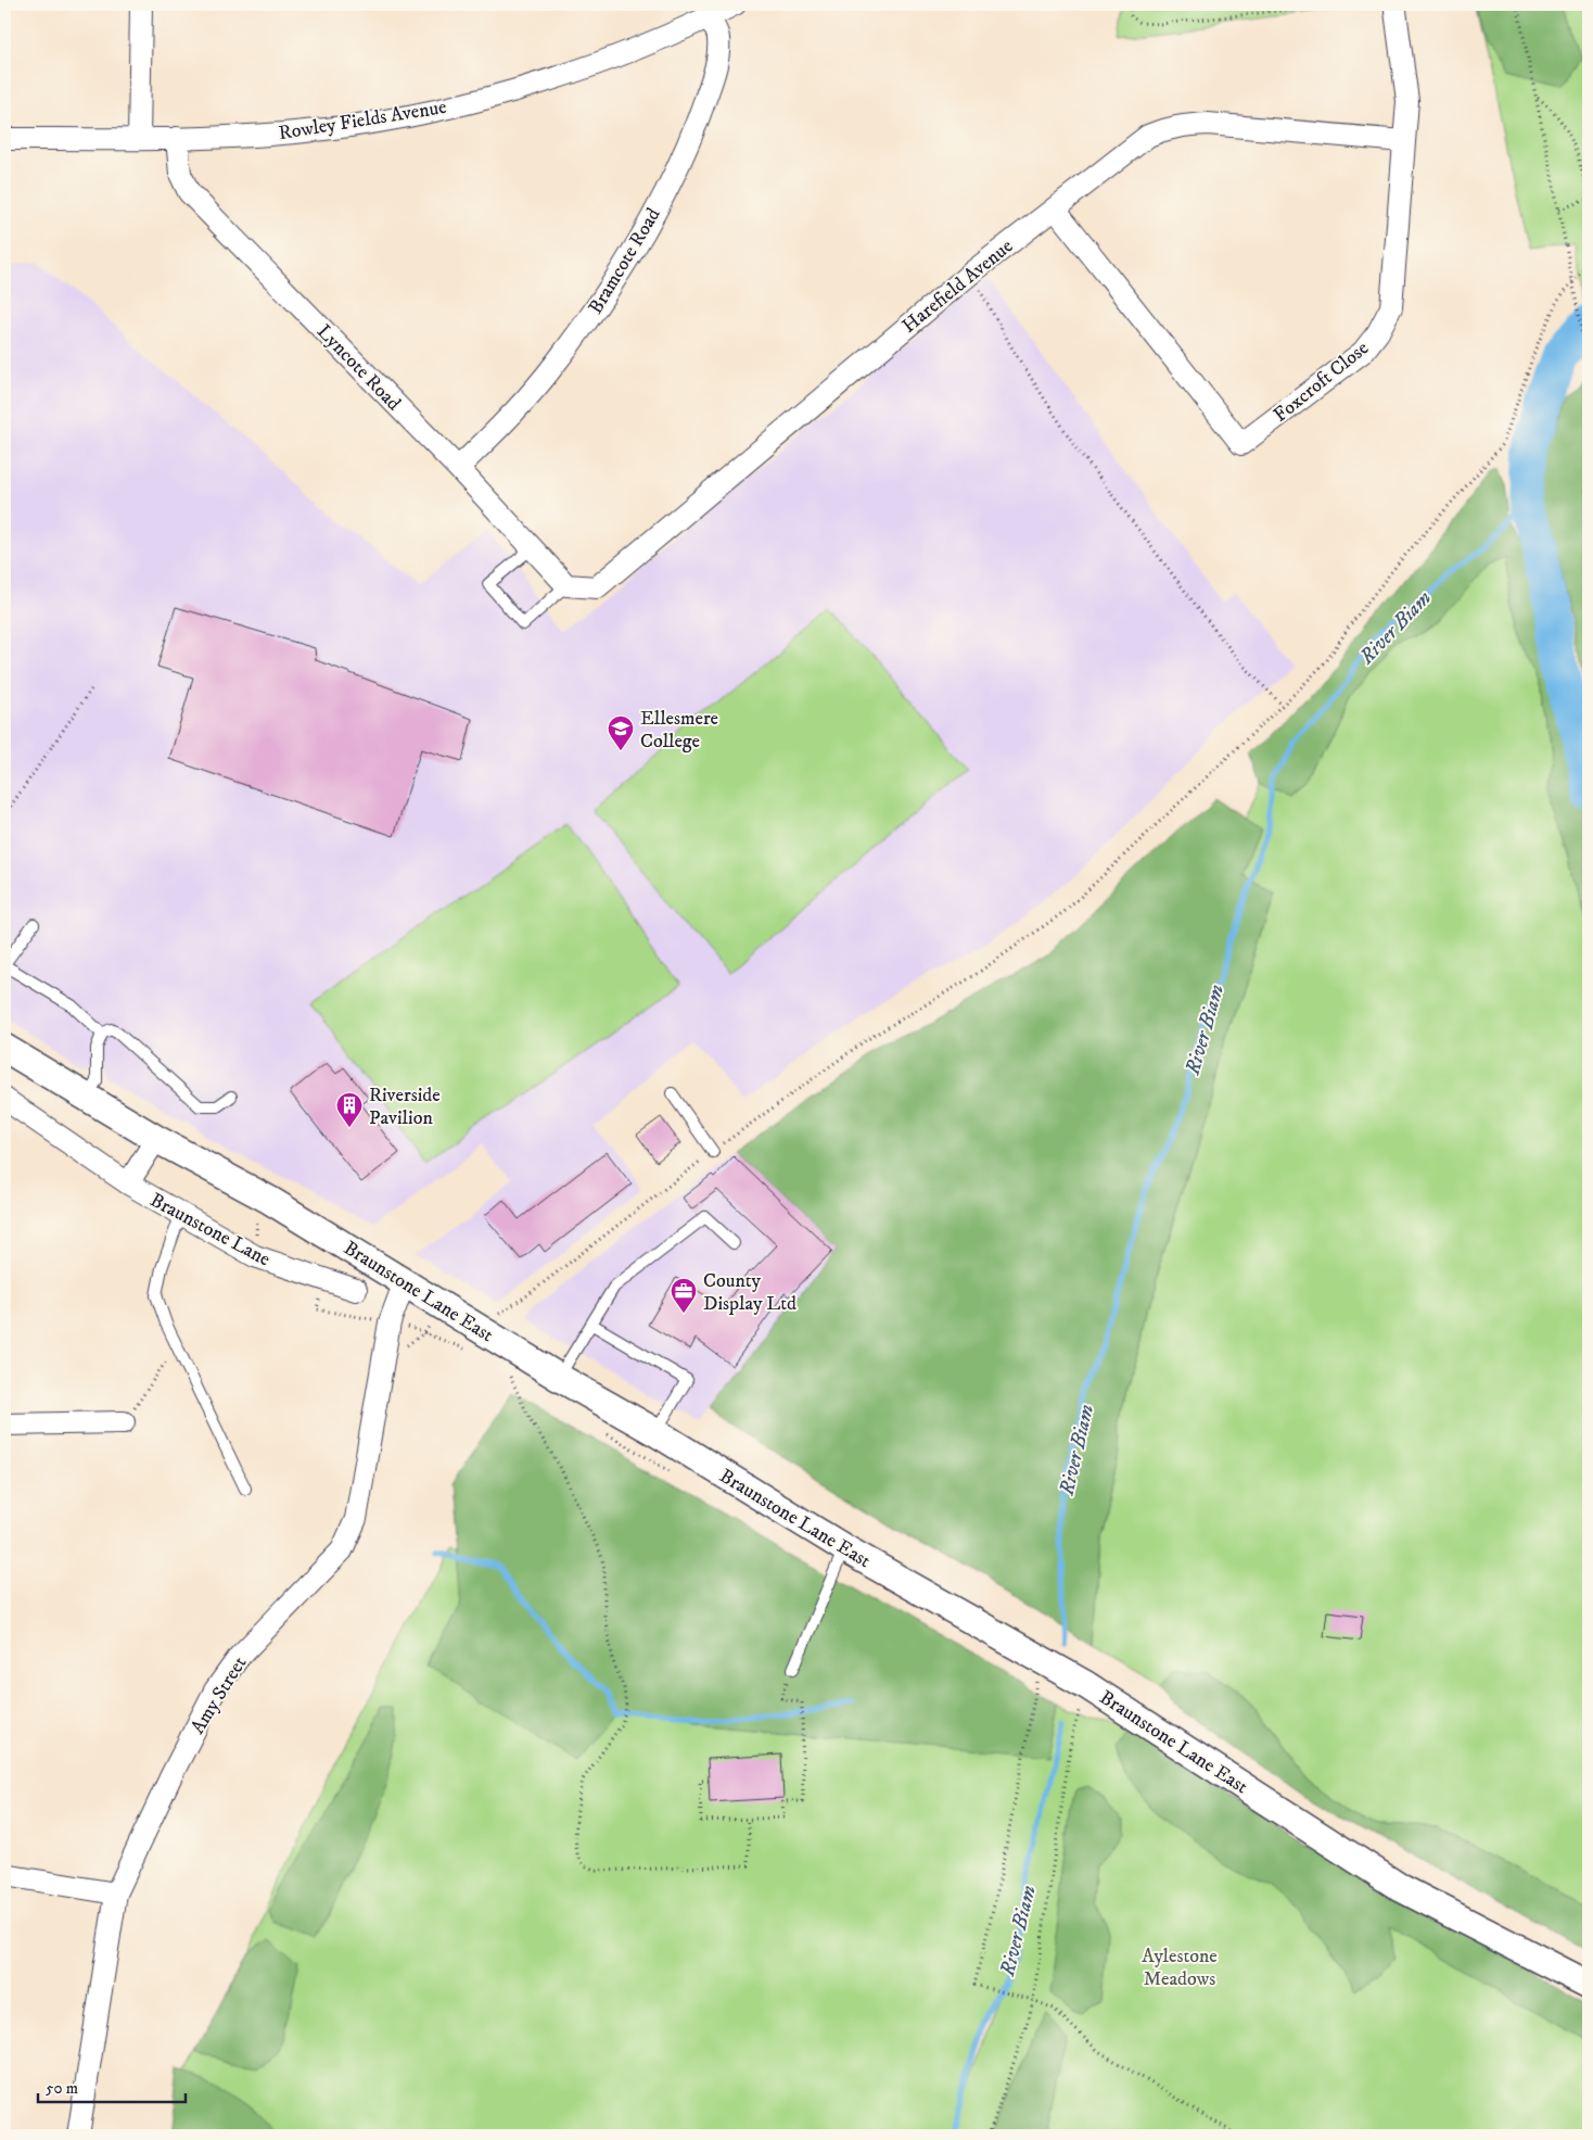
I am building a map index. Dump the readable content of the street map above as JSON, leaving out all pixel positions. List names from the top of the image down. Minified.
{"streets":{"street":["Rowley Fields Avenue","Bramcote Road","Harefield Avenue","Lyncote Road","Foxcroft Close","Braunstone Lane","Braunstone Lane East","Amy Street"]},"crossings":[["Rowley Fields Avenue","Bramcote Road"],["Rowley Fields Avenue","Lyncote Road"],["Bramcote Road","Lyncote Road"],["Harefield Avenue","Lyncote Road"],["Harefield Avenue","Foxcroft Close"],["Braunstone Lane","Braunstone Lane East"],["Braunstone Lane East","Amy Street"]],"water":["River Biam"],"parks":["Aylestone Meadows"],"places":{"school or university":["Ellesmere College"],"building":["Riverside Pavilion"],"office":["County Display Ltd"]},"scale_bar":"50 m"}
